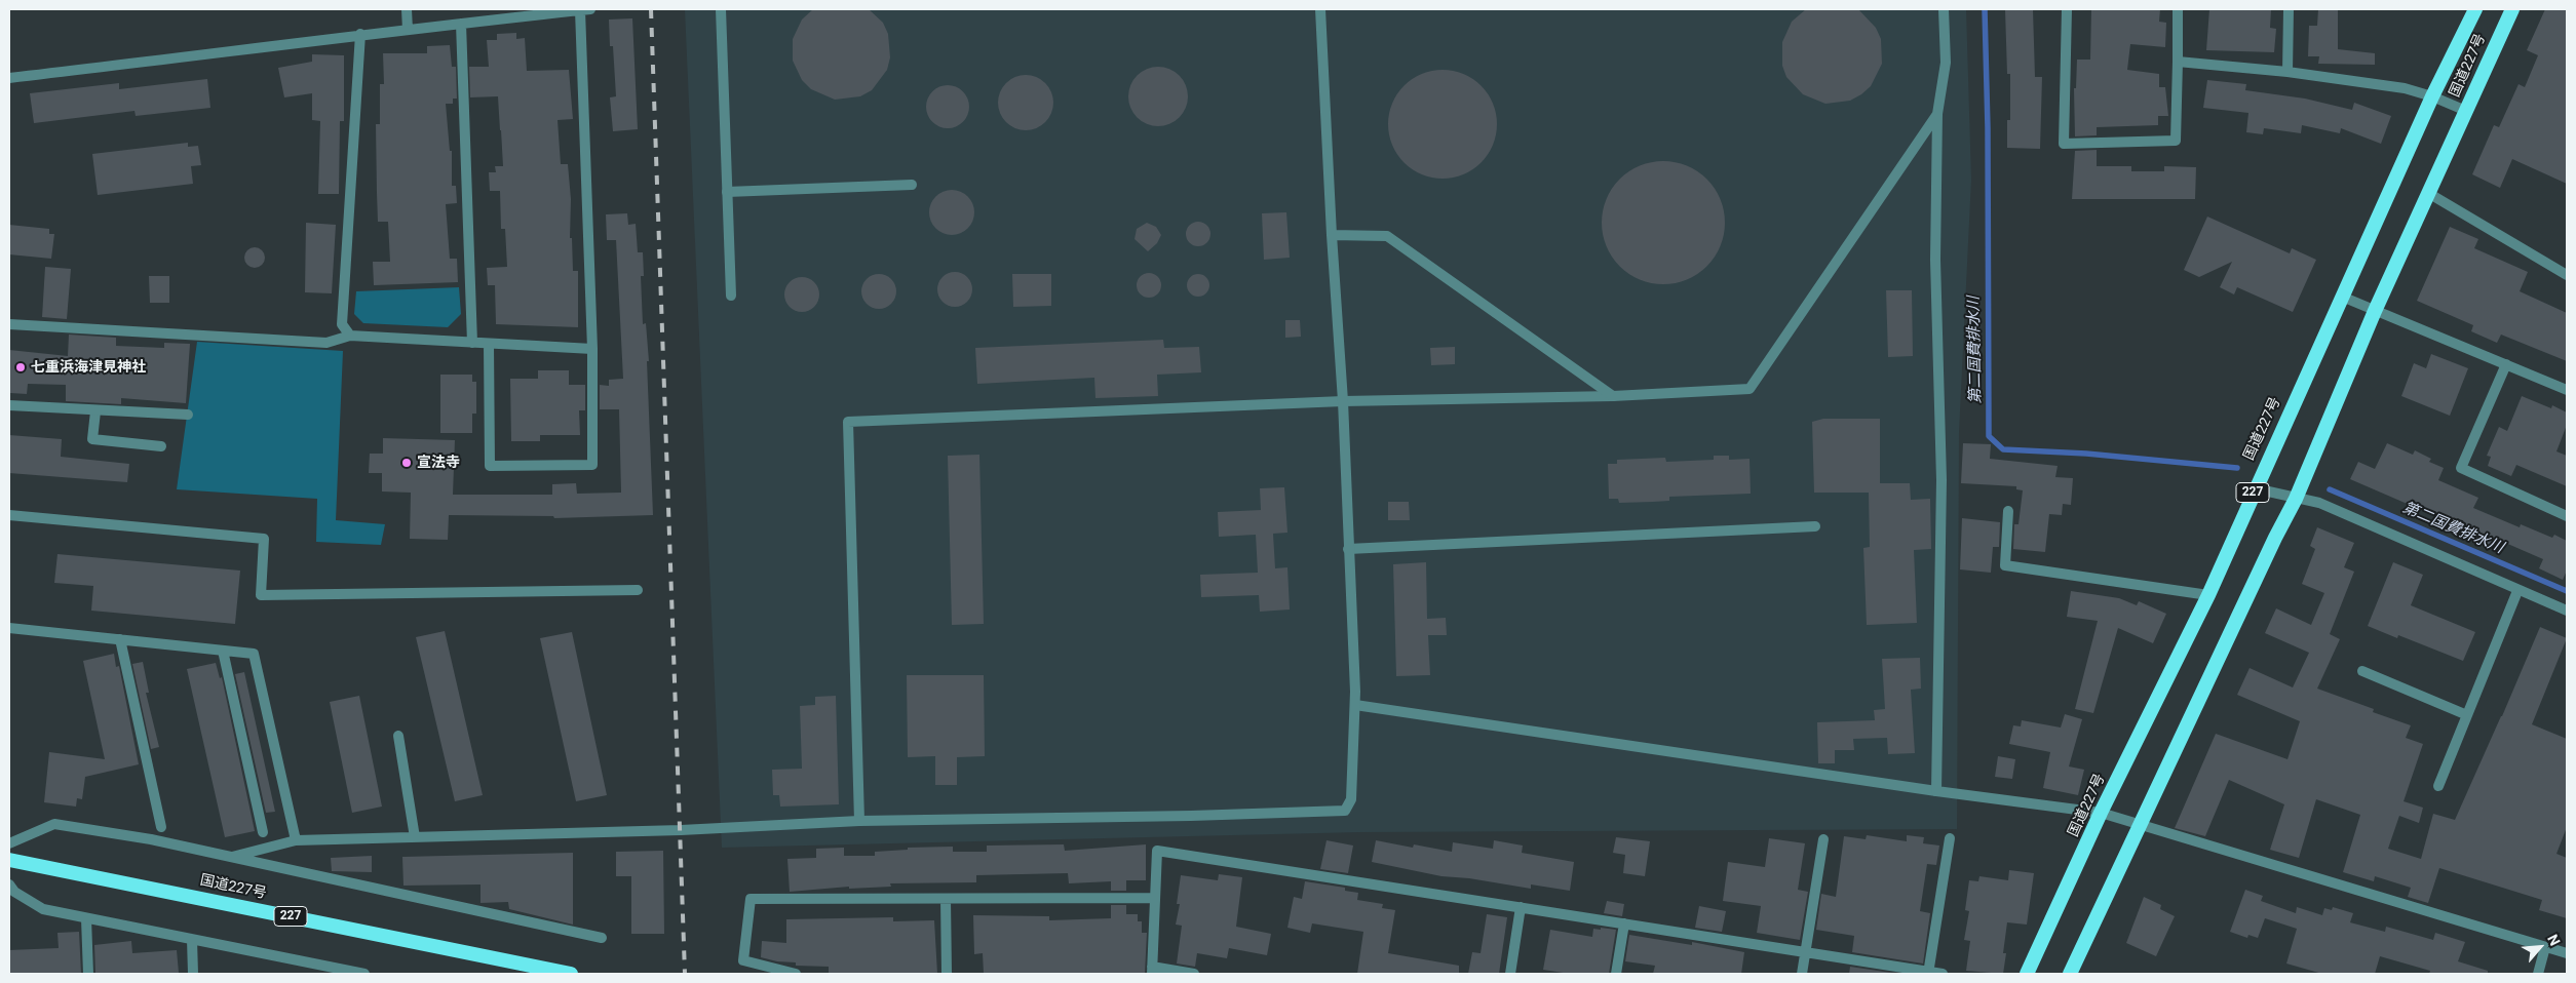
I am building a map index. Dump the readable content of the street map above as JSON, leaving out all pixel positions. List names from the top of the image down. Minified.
{"streets":{"highway":["国道227号","227"]},"water":["第二国費排水川"],"places":["七重浜海津見神社","宣法寺"],"north":"top right"}
